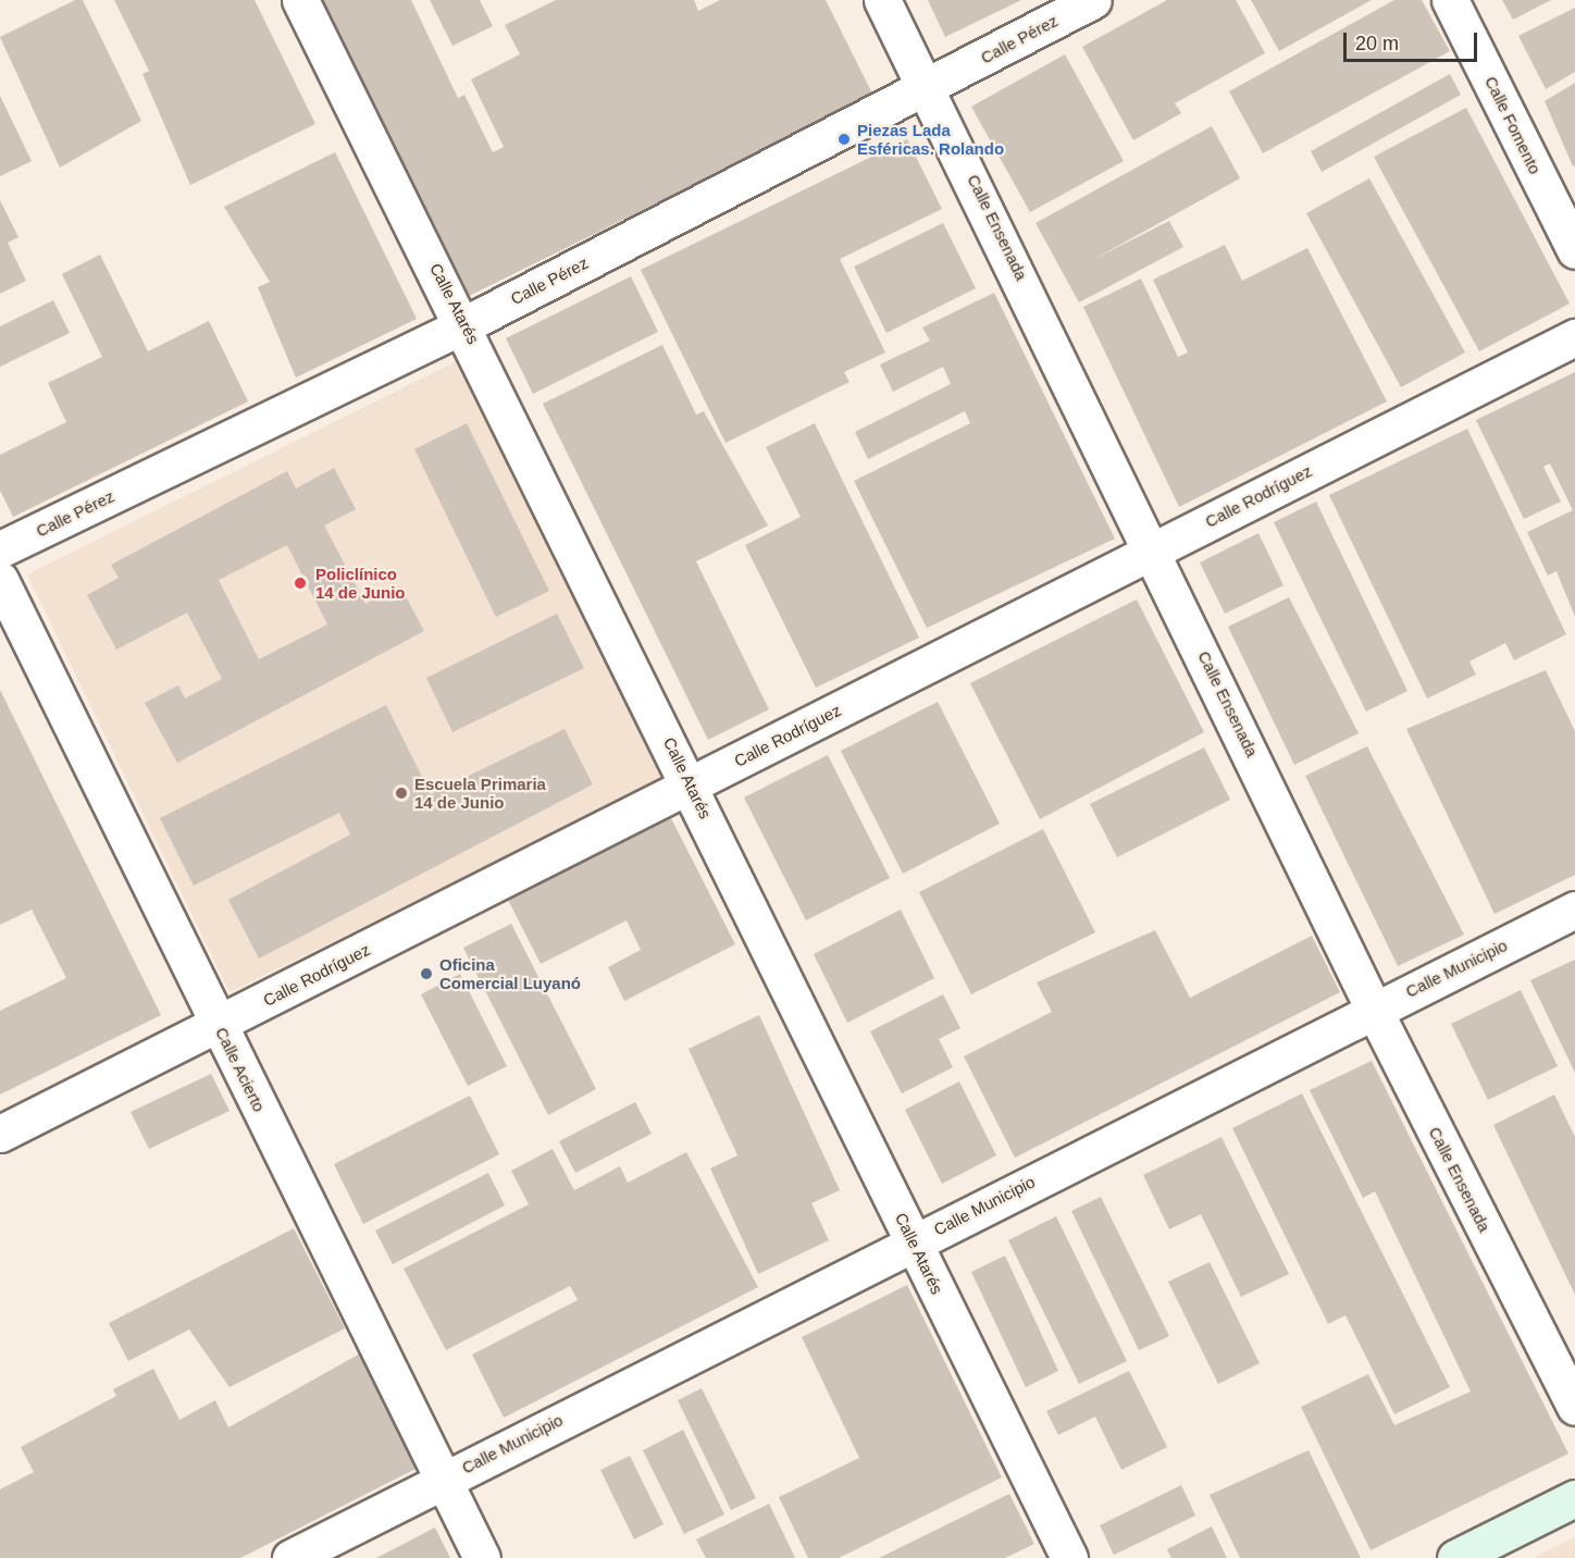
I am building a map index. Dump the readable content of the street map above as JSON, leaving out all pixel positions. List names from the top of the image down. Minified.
{"streets":{"street":["Calle Pérez","Calle Fomento","Calle Ensenada","Calle Atarés","Calle Rodríguez","Calle Municipio","Calle Acierto"]},"crossings":[["Calle Pérez","Calle Ensenada"],["Calle Pérez","Calle Atarés"],["Calle Ensenada","Calle Rodríguez"],["Calle Ensenada","Calle Municipio"],["Calle Atarés","Calle Rodríguez"],["Calle Atarés","Calle Municipio"],["Calle Rodríguez","Calle Acierto"],["Calle Municipio","Calle Acierto"]],"places":["Piezas Lada Esféricas. Rolando","Policlínico 14 de Junio","Escuela Primaria 14 de Junio","Oficina Comercial Luyanó"],"scale_bar":"20 m"}
